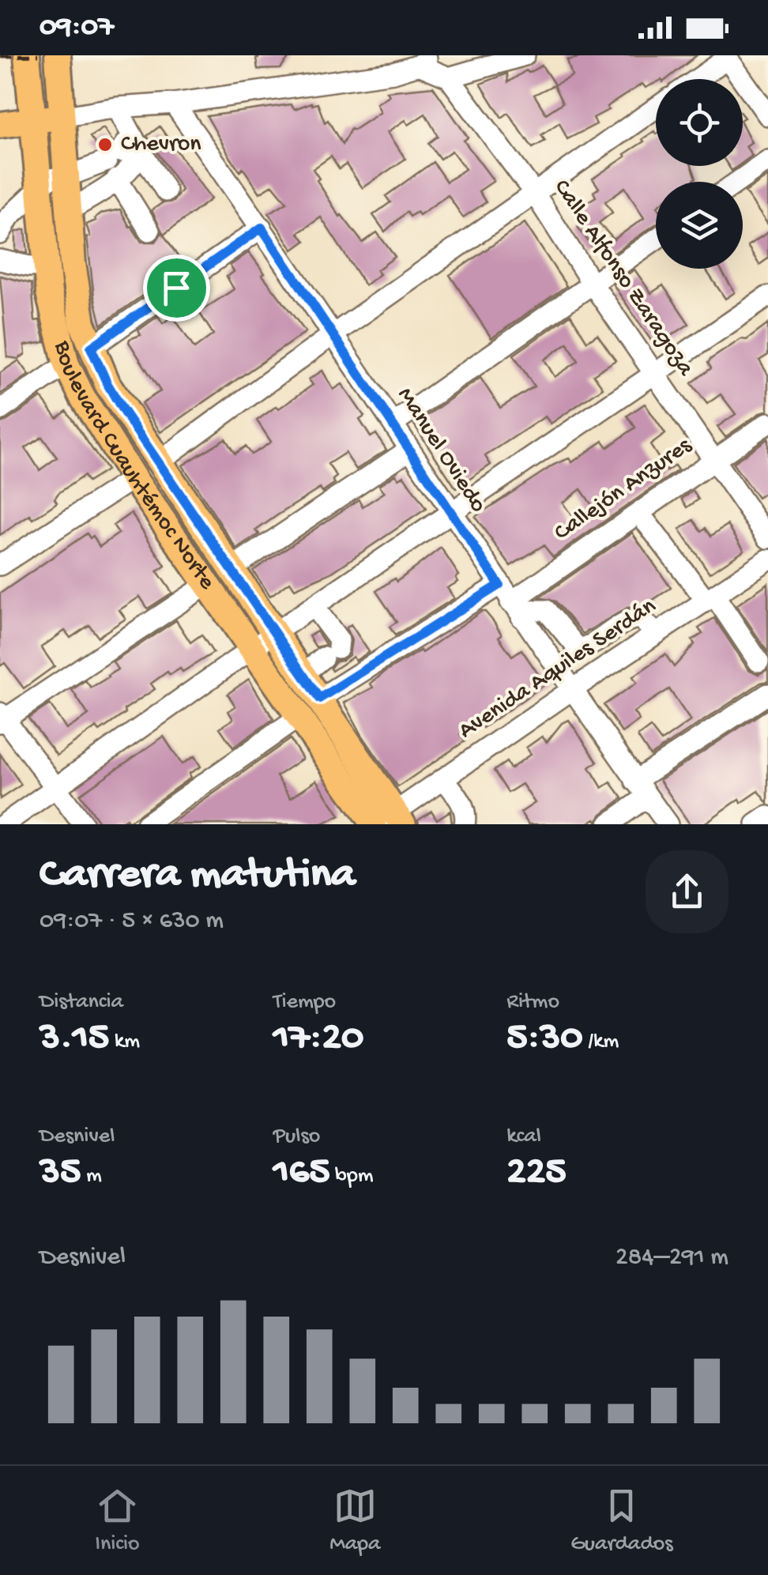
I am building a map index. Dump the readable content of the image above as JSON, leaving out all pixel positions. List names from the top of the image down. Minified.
{"streets":{"main road":["Boulevard Cuauhtémoc Norte"],"street":["Calle Alfonso Zaragoza","Manuel Oviedo","Callejón Anzures","Avenida Aquiles Serdán"]},"crossings":[["Calle Alfonso Zaragoza","Callejón Anzures"],["Manuel Oviedo","Callejón Anzures"],["Manuel Oviedo","Avenida Aquiles Serdán"],["Boulevard Cuauhtémoc Norte","Callejón Anzures"],["Boulevard Cuauhtémoc Norte","Avenida Aquiles Serdán"]],"places":["Chevron"],"page":{"status":"09:07","heading":["Carrera matutina","09:07 · 5 × 630 m"],"stats":[["Distancia","3.15 km"],["Tiempo","17:20"],["Ritmo","5:30 /km"],["Desnivel","35 m"],["Pulso","165 bpm"],["kcal","225"]],"chart":["Desnivel","284–291 m"],"tabs":["Inicio","Mapa","Guardados"]}}
